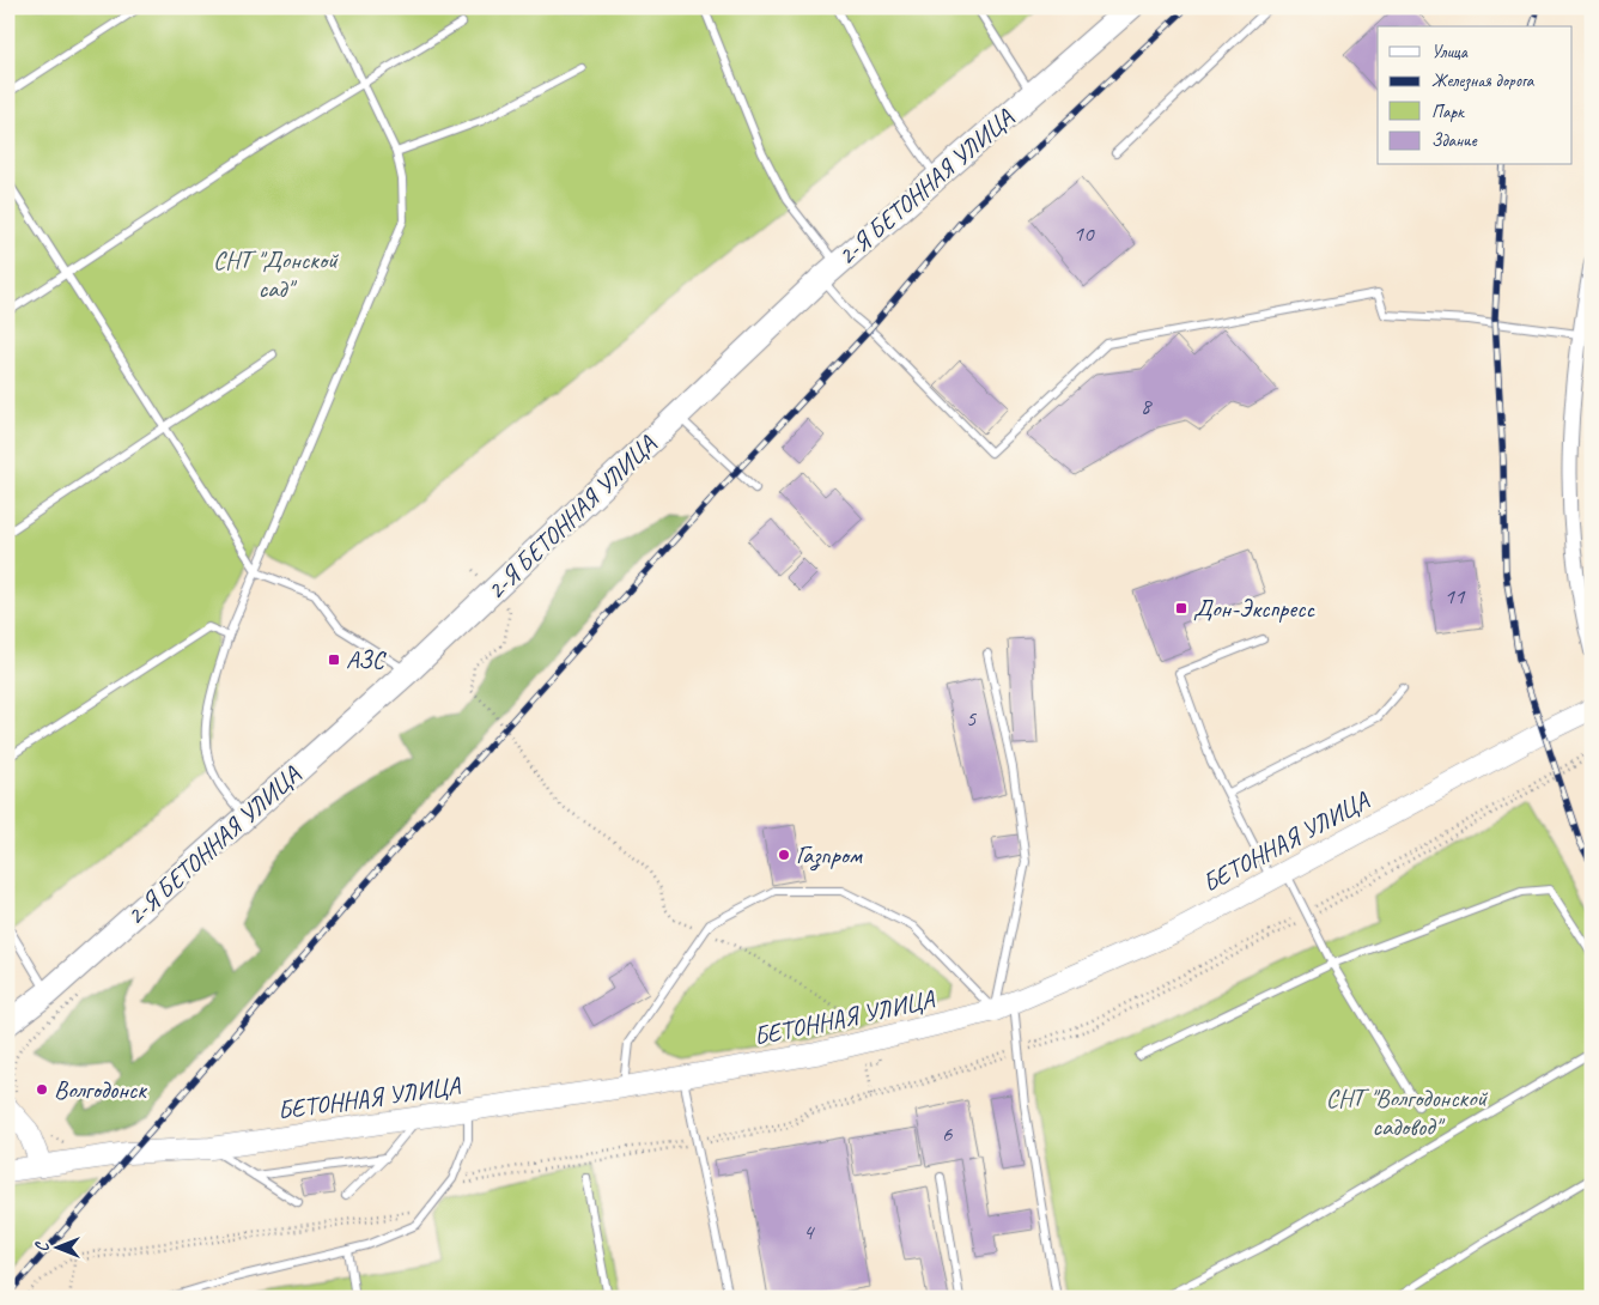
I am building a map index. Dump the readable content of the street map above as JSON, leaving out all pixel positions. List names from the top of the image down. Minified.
{"streets":{"main road":["2-Я БЕТОННАЯ УЛИЦА","БЕТОННАЯ УЛИЦА"]},"parks":["СНТ \"Донской сад\"","СНТ \"Волгодонской садовод\""],"places":{"transit":["Дон-Экспресс","АЗС"],"other":["Газпром","Волгодонск"]},"house_numbers":["10","8","11","5","6","4"],"legend":["Улица","Железная дорога","Парк","Здание"],"north":"left"}
